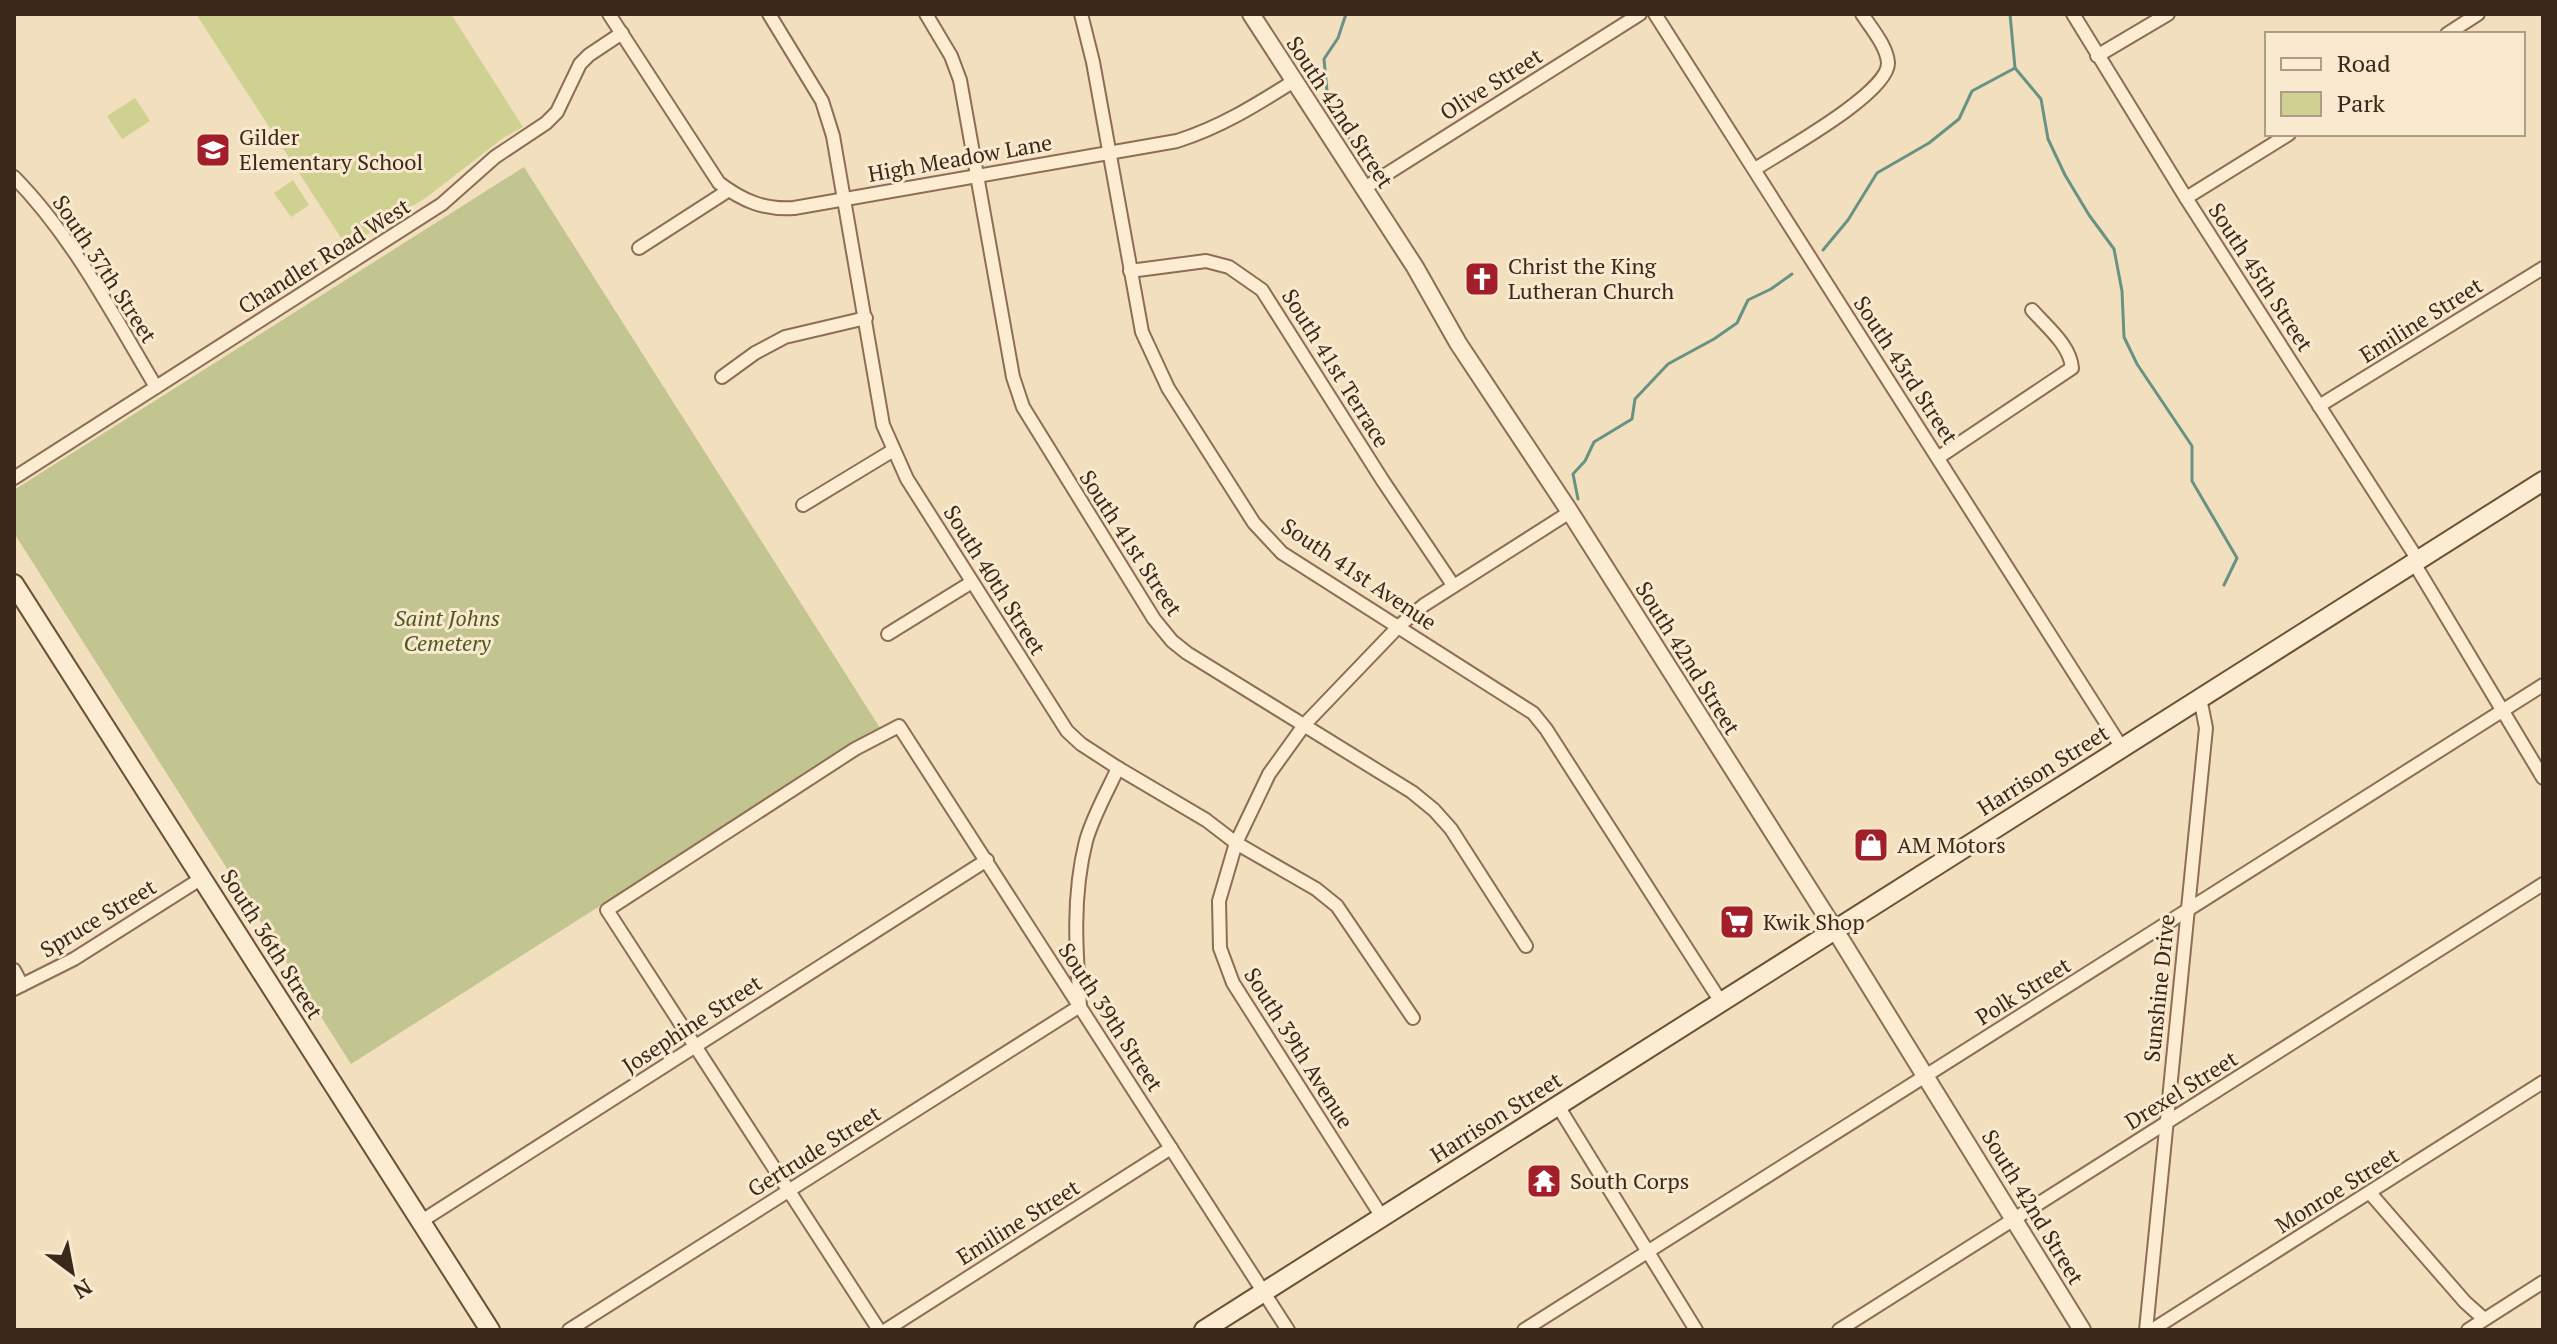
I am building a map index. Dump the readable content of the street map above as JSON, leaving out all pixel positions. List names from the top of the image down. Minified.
{"streets":{"main road":["Harrison Street","South 36th Street"],"street":["Olive Street","South 42nd Street","High Meadow Lane","Chandler Road West","South 37th Street","South 45th Street","Emiline Street","South 41st Terrace","South 43rd Street","South 41st Street","South 41st Avenue","South 40th Street","Spruce Street","Sunshine Drive","Polk Street","South 39th Street","Josephine Street","South 39th Avenue","Drexel Street","Gertrude Street","Monroe Street"]},"crossings":[["Olive Street","South 42nd Street"],["South 42nd Street","High Meadow Lane"],["South 42nd Street","Harrison Street"],["South 42nd Street","Polk Street"],["South 42nd Street","South 39th Avenue"],["South 42nd Street","Drexel Street"],["High Meadow Lane","South 41st Street"],["High Meadow Lane","South 41st Avenue"],["High Meadow Lane","South 40th Street"],["Chandler Road West","South 37th Street"],["South 45th Street","Emiline Street"],["South 45th Street","Harrison Street"],["South 45th Street","Polk Street"],["Emiline Street","South 39th Street"],["South 41st Terrace","South 41st Avenue"],["South 41st Terrace","South 39th Avenue"],["South 43rd Street","Harrison Street"],["South 41st Street","South 39th Avenue"],["South 41st Avenue","Harrison Street"],["South 41st Avenue","South 39th Avenue"],["South 40th Street","South 39th Avenue"],["Harrison Street","Sunshine Drive"],["Harrison Street","South 39th Street"],["Harrison Street","South 39th Avenue"],["Spruce Street","South 36th Street"],["South 36th Street","Josephine Street"],["Sunshine Drive","Polk Street"],["Sunshine Drive","Drexel Street"],["South 39th Street","Josephine Street"],["South 39th Street","Gertrude Street"]],"parks":["Saint Johns Cemetery"],"places":{"school or university":["Gilder Elementary School"],"church":["Christ the King Lutheran Church"],"shop":["AM Motors"],"supermarket":["Kwik Shop"],"temple":["South Corps"]},"legend":["Road","Park"],"north":"bottom right"}
